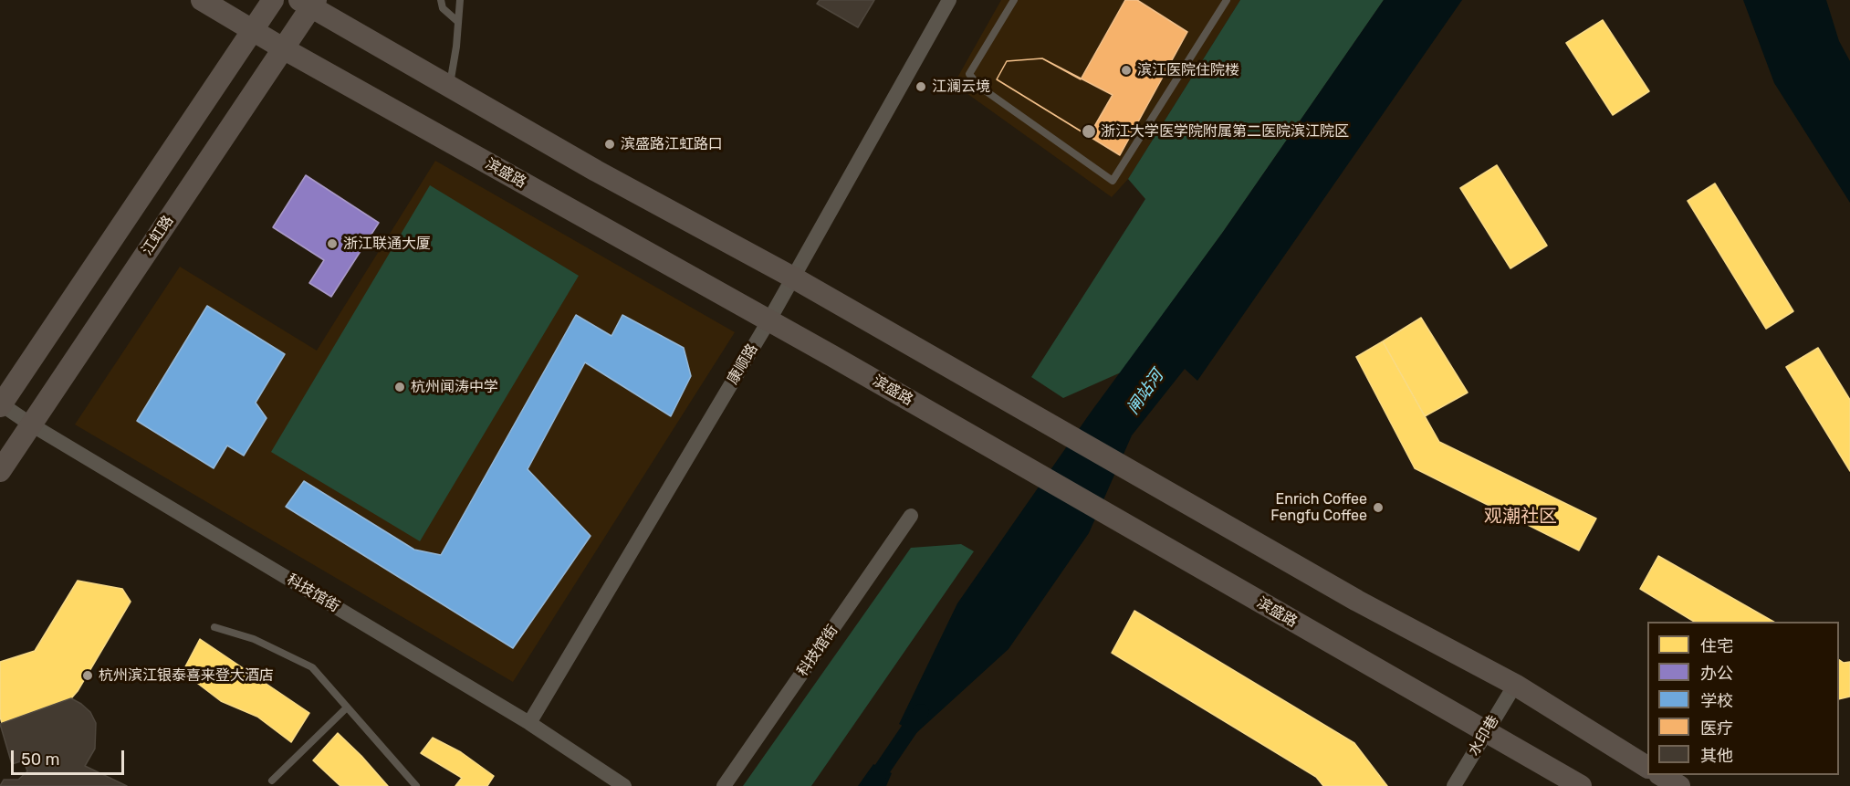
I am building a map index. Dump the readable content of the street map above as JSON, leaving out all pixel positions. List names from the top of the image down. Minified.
{"streets":{"main road":["滨盛路","江虹路"],"street":["康顺路","科技馆街","水印巷"]},"crossings":[["滨盛路","江虹路"],["滨盛路","康顺路"],["滨盛路","水印巷"],["江虹路","科技馆街"],["康顺路","科技馆街"]],"districts":["观潮社区"],"water":["闸站河"],"places":["滨江医院住院楼","江澜云境","浙江大学医学院附属第二医院滨江院区","滨盛路江虹路口","浙江联通大厦","杭州闻涛中学","Enrich Coffee Fengfu Coffee","杭州滨江银泰喜来登大酒店"],"legend":["住宅","办公","学校","医疗","其他"],"scale_bar":"50 m"}
